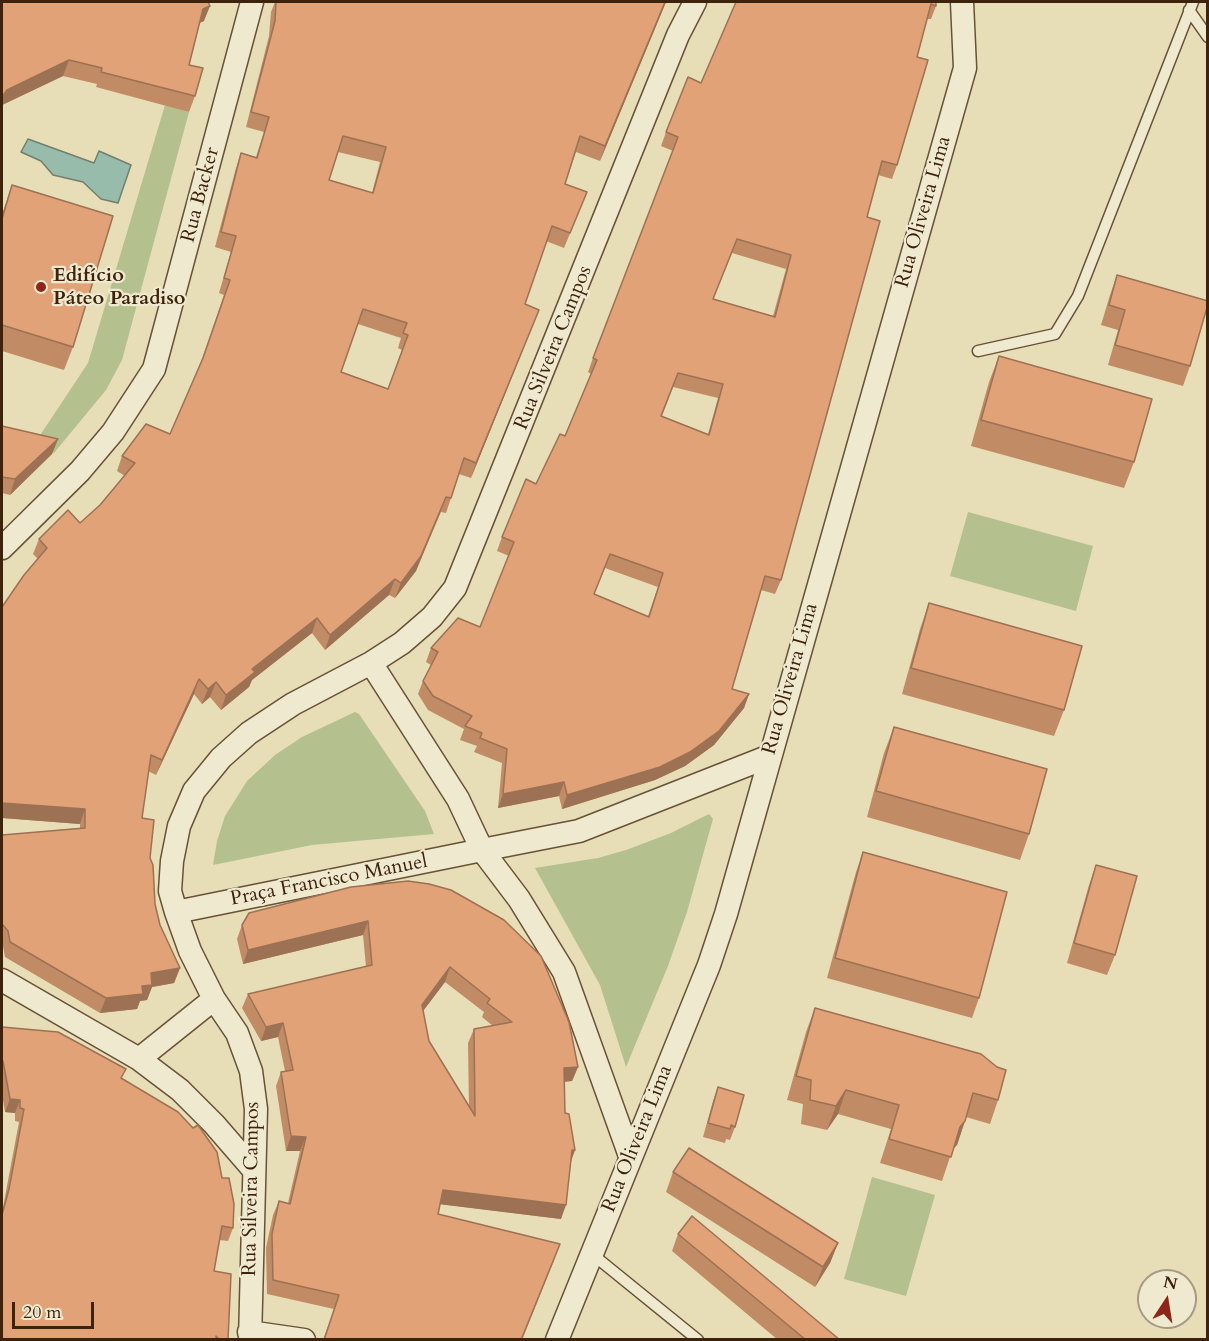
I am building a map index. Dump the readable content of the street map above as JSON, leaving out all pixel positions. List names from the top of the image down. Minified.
{"streets":{"street":["Rua Backer","Rua Oliveira Lima","Rua Silveira Campos","Praça Francisco Manuel"]},"crossings":[["Rua Oliveira Lima","Praça Francisco Manuel"],["Rua Silveira Campos","Praça Francisco Manuel"]],"places":["Edifício Páteo Paradiso"],"scale_bar":"20 m","north":"top"}
